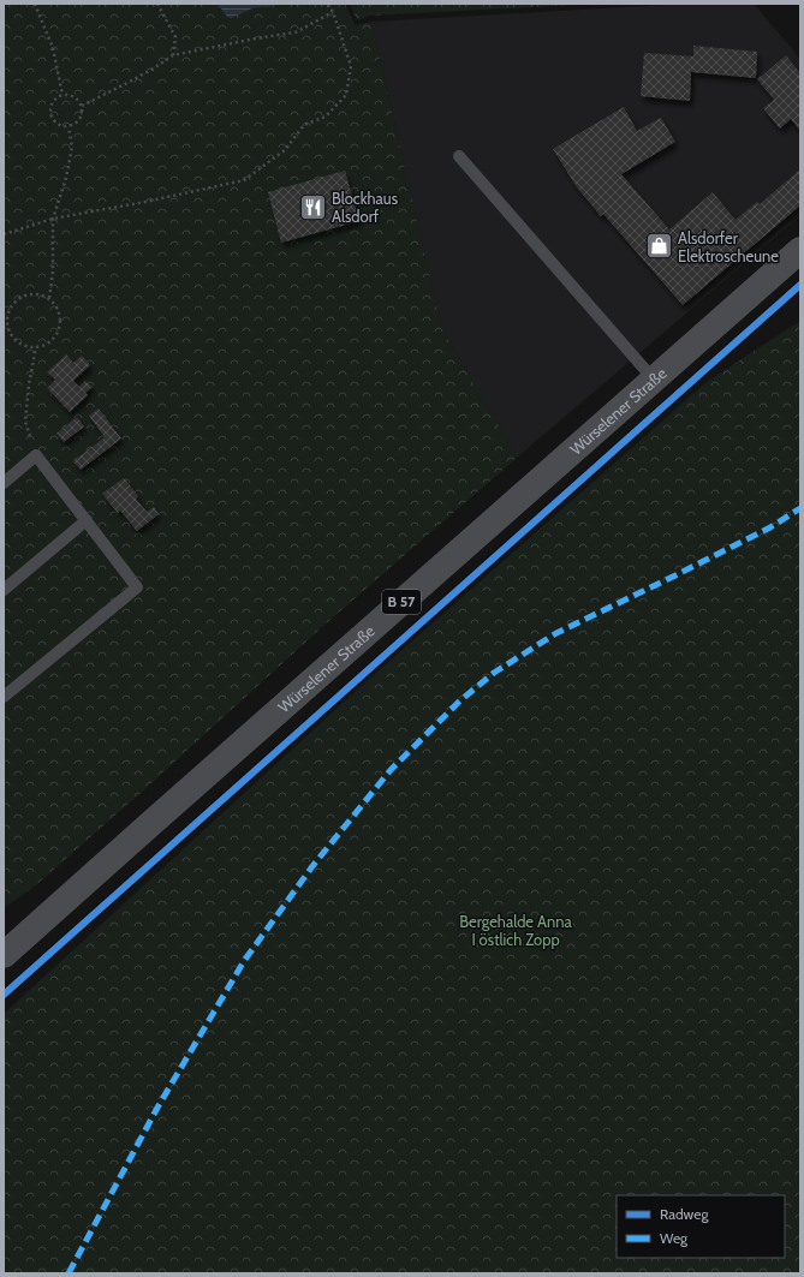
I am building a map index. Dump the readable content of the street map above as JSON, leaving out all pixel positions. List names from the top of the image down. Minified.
{"streets":{"main road":["Würselener Straße","B 57"]},"parks":["Bergehalde Anna I östlich Zopp"],"places":{"restaurant":["Blockhaus Alsdorf"],"shop":["Alsdorfer Elektroscheune"]},"legend":["Radweg","Weg"]}
